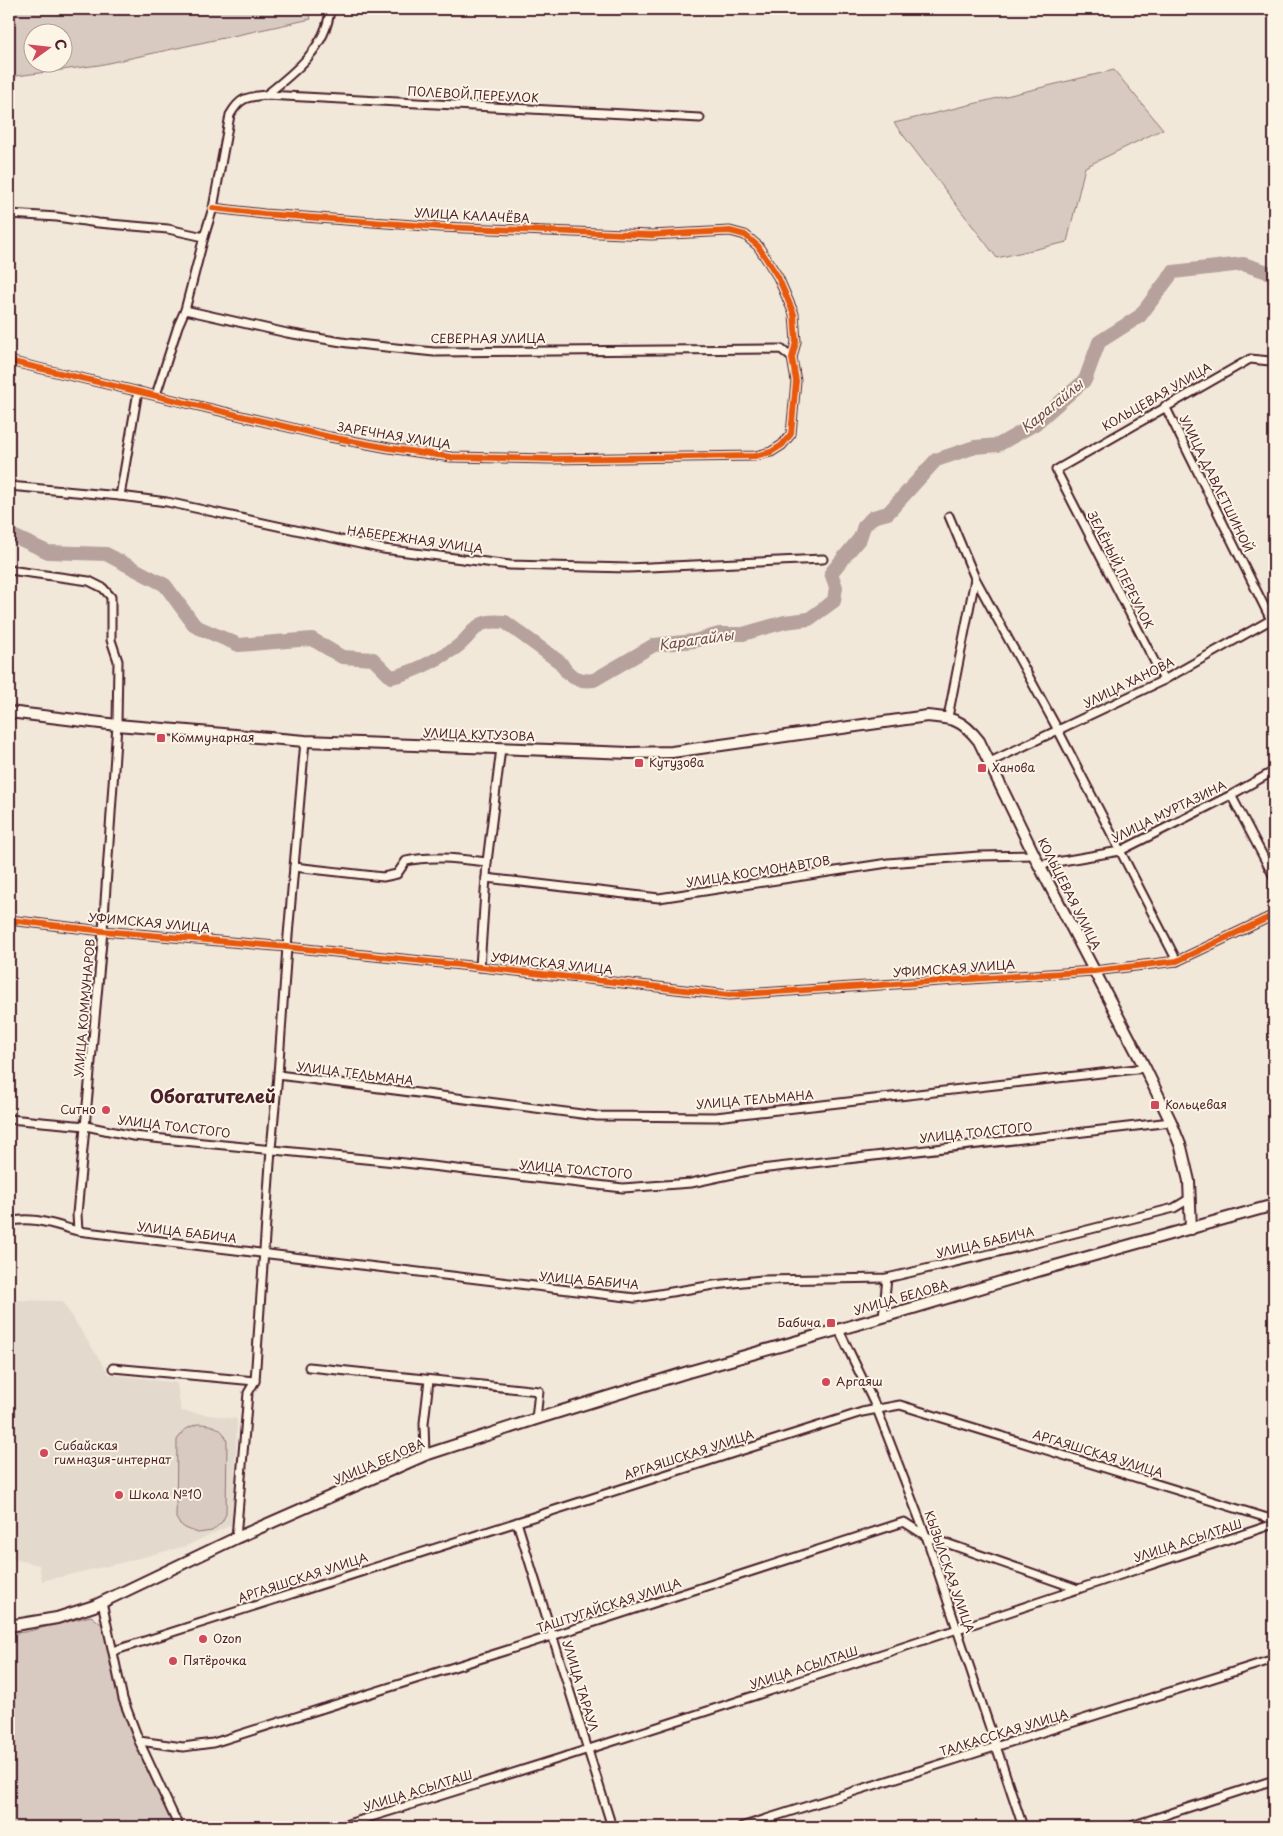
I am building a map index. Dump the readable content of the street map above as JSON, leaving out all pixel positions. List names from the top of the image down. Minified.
{"streets":{"main road":["КОЛЬЦЕВАЯ УЛИЦА","УЛИЦА КУТУЗОВА","УЛИЦА БЕЛОВА"],"street":["ПОЛЕВОЙ ПЕРЕУЛОК","УЛИЦА КАЛАЧЁВА","СЕВЕРНАЯ УЛИЦА","ЗАРЕЧНАЯ УЛИЦА","УЛИЦА ДАВЛЕТШИНОЙ","НАБЕРЕЖНАЯ УЛИЦА","ЗЕЛЁНЫЙ ПЕРЕУЛОК","УЛИЦА ХАНОВА","УЛИЦА МУРТАЗИНА","УЛИЦА КОСМОНАВТОВ","УФИМСКАЯ УЛИЦА","УЛИЦА КОММУНАРОВ","УЛИЦА ТЕЛЬМАНА","УЛИЦА ТОЛСТОГО","УЛИЦА БАБИЧА","АРГАЯШСКАЯ УЛИЦА","УЛИЦА АСЫЛТАШ","КЫЗЫЛСКАЯ УЛИЦА","ТАШТУГАЙСКАЯ УЛИЦА","УЛИЦА ТАРАУЛ","ТАЛКАССКАЯ УЛИЦА"]},"crossings":[["ПОЛЕВОЙ ПЕРЕУЛОК","УЛИЦА КАЛАЧЁВА"],["УЛИЦА КАЛАЧЁВА","СЕВЕРНАЯ УЛИЦА"],["УЛИЦА КАЛАЧЁВА","ЗАРЕЧНАЯ УЛИЦА"],["СЕВЕРНАЯ УЛИЦА","ЗАРЕЧНАЯ УЛИЦА"],["КОЛЬЦЕВАЯ УЛИЦА","УЛИЦА ДАВЛЕТШИНОЙ"],["КОЛЬЦЕВАЯ УЛИЦА","ЗЕЛЁНЫЙ ПЕРЕУЛОК"],["КОЛЬЦЕВАЯ УЛИЦА","УЛИЦА ХАНОВА"],["КОЛЬЦЕВАЯ УЛИЦА","УЛИЦА КУТУЗОВА"],["КОЛЬЦЕВАЯ УЛИЦА","УЛИЦА МУРТАЗИНА"],["КОЛЬЦЕВАЯ УЛИЦА","УЛИЦА КОСМОНАВТОВ"],["КОЛЬЦЕВАЯ УЛИЦА","УФИМСКАЯ УЛИЦА"],["КОЛЬЦЕВАЯ УЛИЦА","УЛИЦА ТЕЛЬМАНА"],["КОЛЬЦЕВАЯ УЛИЦА","УЛИЦА ТОЛСТОГО"],["КОЛЬЦЕВАЯ УЛИЦА","УЛИЦА БАБИЧА"],["КОЛЬЦЕВАЯ УЛИЦА","УЛИЦА БЕЛОВА"],["УЛИЦА ДАВЛЕТШИНОЙ","УЛИЦА ХАНОВА"],["ЗЕЛЁНЫЙ ПЕРЕУЛОК","УЛИЦА ХАНОВА"],["УЛИЦА КУТУЗОВА","УЛИЦА КОММУНАРОВ"],["УЛИЦА КУТУЗОВА","УЛИЦА ТЕЛЬМАНА"],["УФИМСКАЯ УЛИЦА","УЛИЦА КОММУНАРОВ"],["УФИМСКАЯ УЛИЦА","УЛИЦА ТЕЛЬМАНА"],["УЛИЦА КОММУНАРОВ","УЛИЦА ТОЛСТОГО"],["УЛИЦА КОММУНАРОВ","УЛИЦА БАБИЧА"],["УЛИЦА ТЕЛЬМАНА","УЛИЦА ТОЛСТОГО"],["УЛИЦА ТЕЛЬМАНА","УЛИЦА БАБИЧА"],["УЛИЦА БЕЛОВА","КЫЗЫЛСКАЯ УЛИЦА"],["АРГАЯШСКАЯ УЛИЦА","КЫЗЫЛСКАЯ УЛИЦА"],["АРГАЯШСКАЯ УЛИЦА","УЛИЦА ТАРАУЛ"],["УЛИЦА АСЫЛТАШ","КЫЗЫЛСКАЯ УЛИЦА"],["УЛИЦА АСЫЛТАШ","ТАШТУГАЙСКАЯ УЛИЦА"],["УЛИЦА АСЫЛТАШ","УЛИЦА ТАРАУЛ"],["КЫЗЫЛСКАЯ УЛИЦА","ТАШТУГАЙСКАЯ УЛИЦА"],["КЫЗЫЛСКАЯ УЛИЦА","ТАЛКАССКАЯ УЛИЦА"],["ТАШТУГАЙСКАЯ УЛИЦА","УЛИЦА ТАРАУЛ"]],"districts":["Обогатителей"],"water":["Карагайлы"],"places":{"transit":["Коммунарная","Кутузова","Ханова","Кольцевая","Бабича"],"other":["Ситно","Аргаяш","Сибайская гимназия-интернат","Школа №10","Ozon","Пятёрочка"]},"north":"right"}
